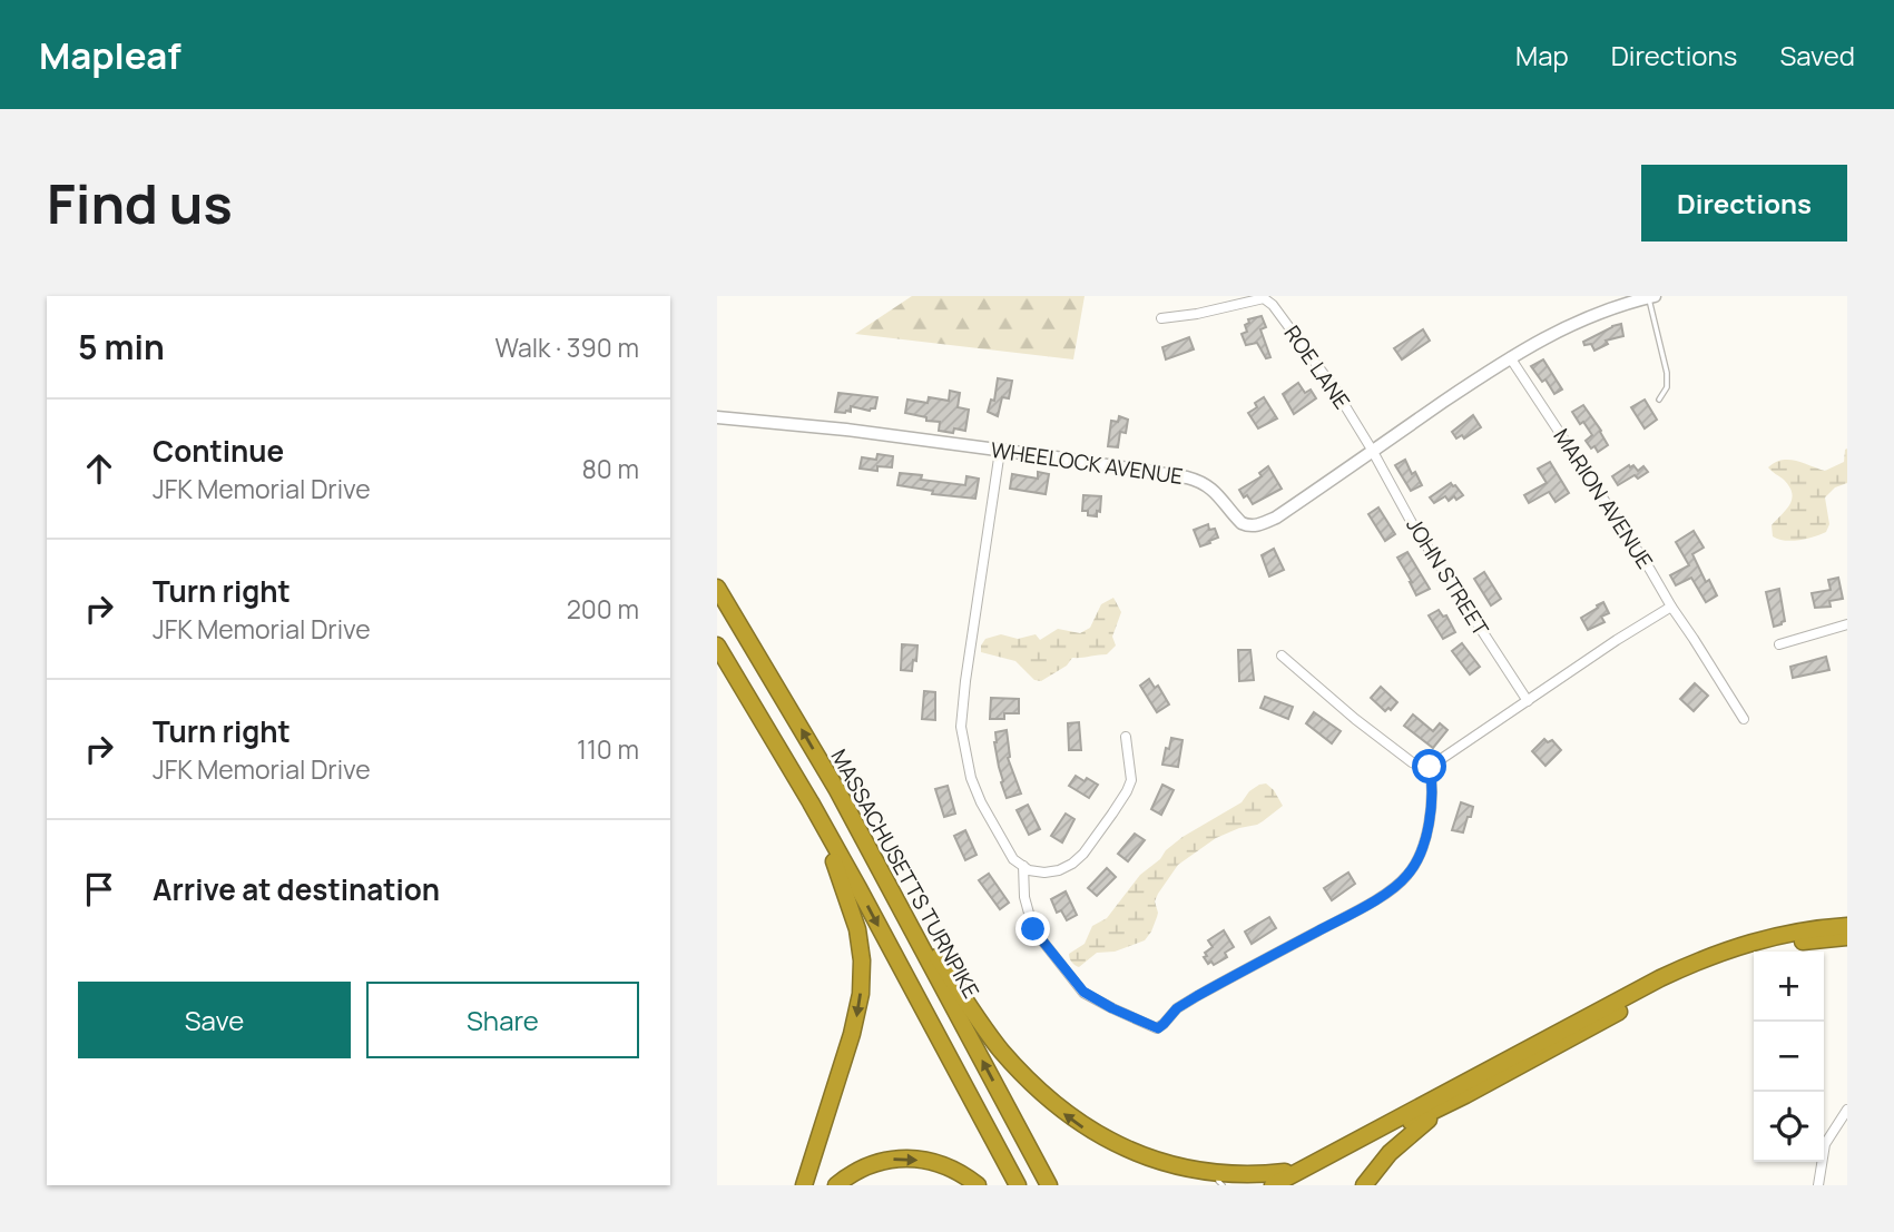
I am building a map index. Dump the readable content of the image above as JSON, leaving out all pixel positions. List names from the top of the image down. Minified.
{"streets":{"highway":["MASSACHUSETTS TURNPIKE"],"street":["ROE LANE","WHEELOCK AVENUE","MARION AVENUE","JOHN STREET"]},"crossings":[["ROE LANE","WHEELOCK AVENUE"],["ROE LANE","JOHN STREET"],["WHEELOCK AVENUE","MARION AVENUE"],["WHEELOCK AVENUE","JOHN STREET"]],"page":{"header":"Mapleaf","nav":["Map","Directions","Saved"],"buttons":["Directions",["Save","Share"]],"title":"Find us","heading":["5 min","Walk · 390 m"],"list":[["Continue","JFK Memorial Drive","80 m"],["Turn right","JFK Memorial Drive","200 m"],["Turn right","JFK Memorial Drive","110 m"],"Arrive at destination"],"map_buttons":["+","−"]}}
